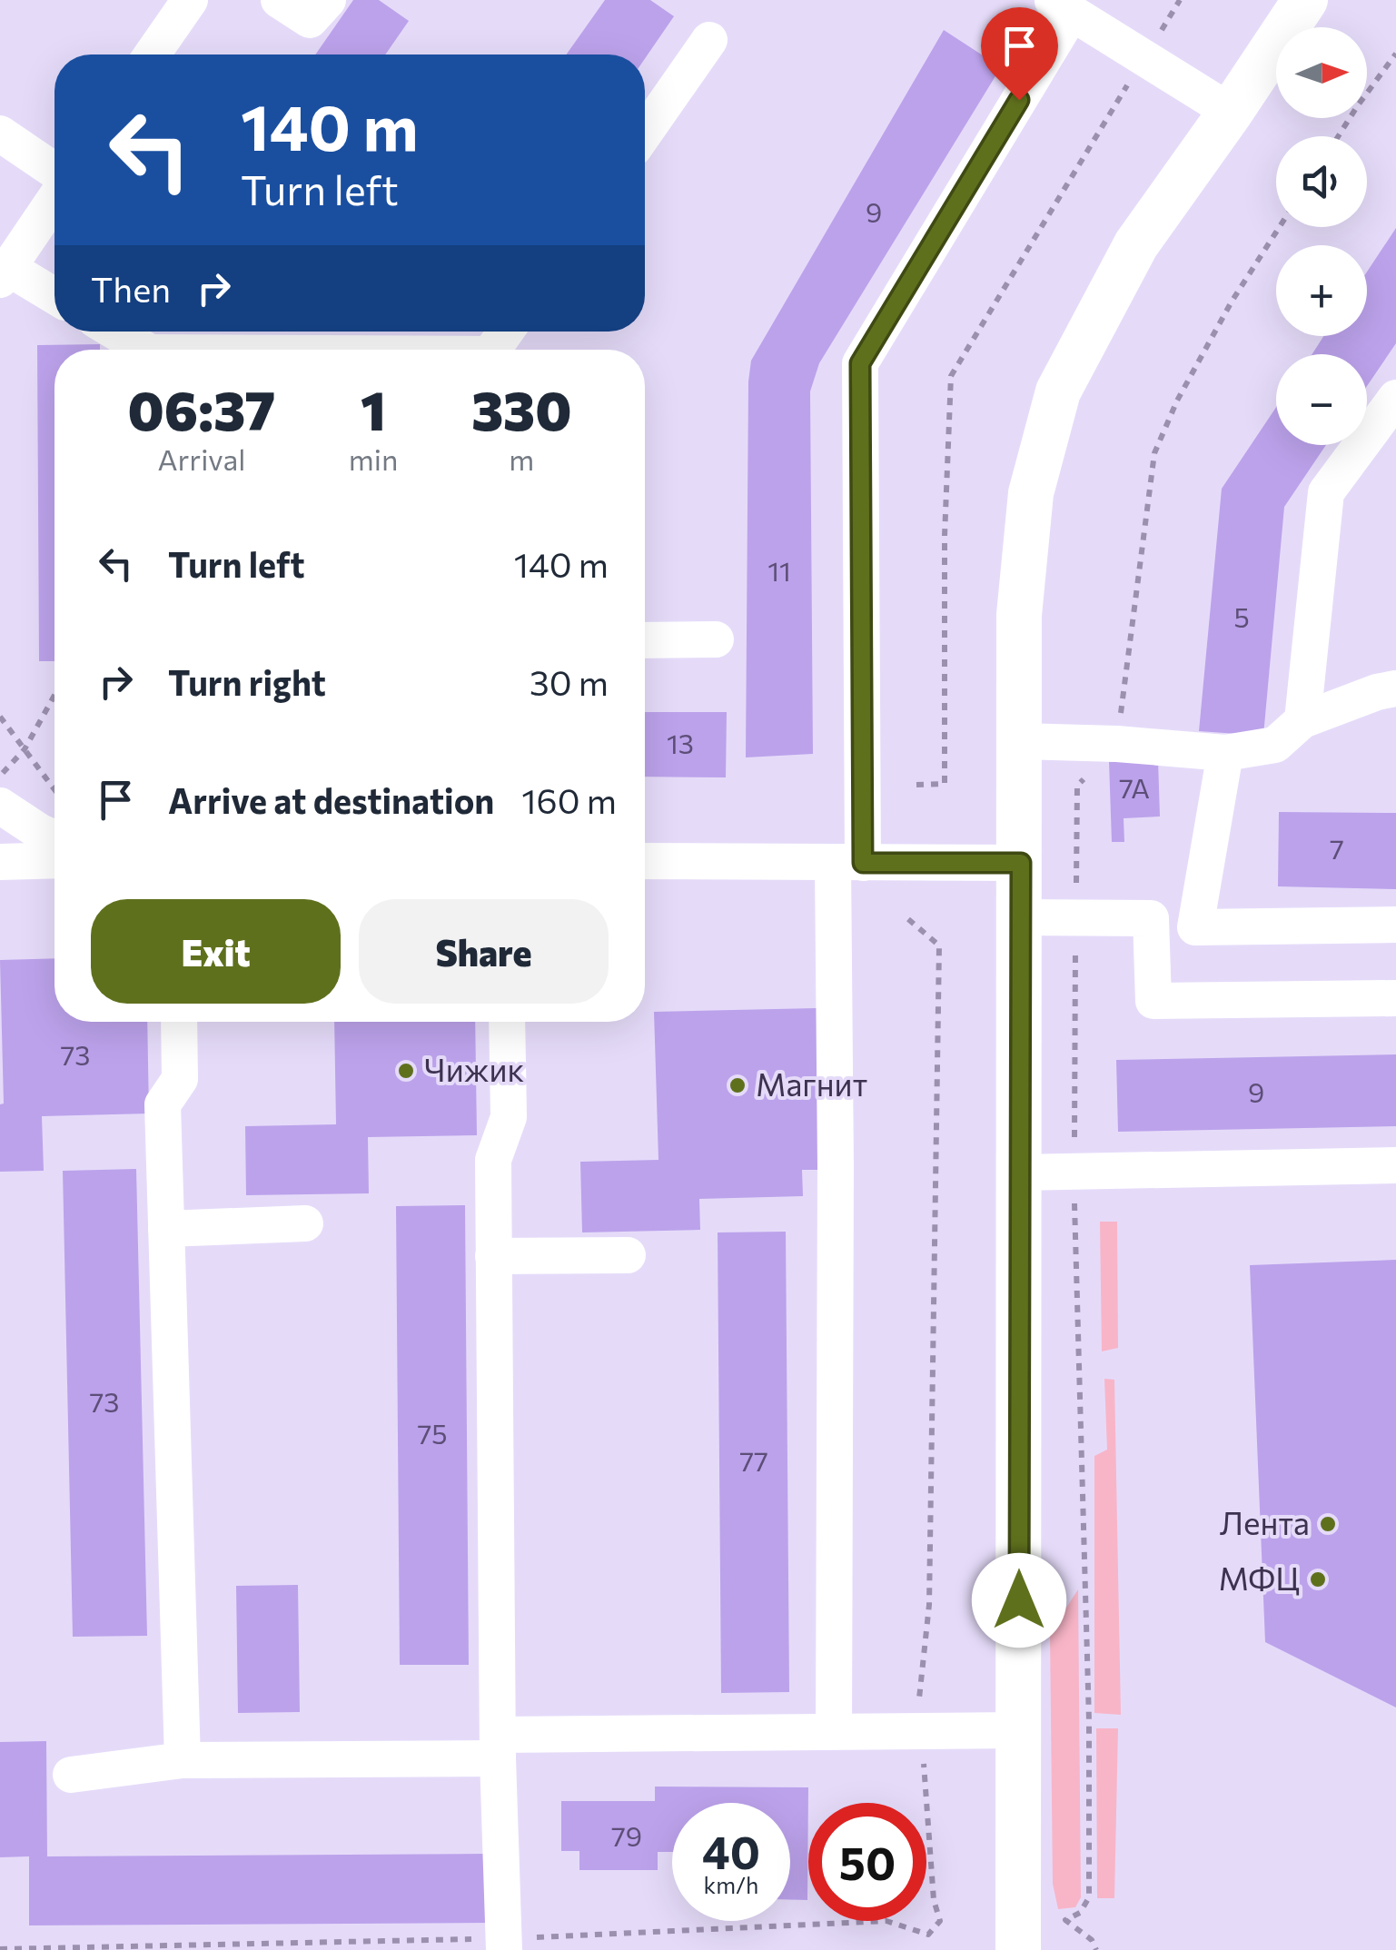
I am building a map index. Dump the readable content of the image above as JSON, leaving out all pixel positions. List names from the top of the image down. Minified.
{"places":["Чижик","Магнит","Лента","МФЦ"],"house_numbers":["9","11","5","13","7А","7","73","9","73","75","77","79"],"north":"right","page":{"map_buttons":["+","−"],"turn":["140 m","Turn left"],"then":"Then","eta":["06:37","Arrival","1","min","330","m"],"list":[{"name":"Turn left","value":"140 m"},{"name":"Turn right","value":"30 m"},{"name":"Arrive at destination","value":"160 m"}],"buttons":["Exit","Share"],"speed":"40 km/h","limit":"50"}}
